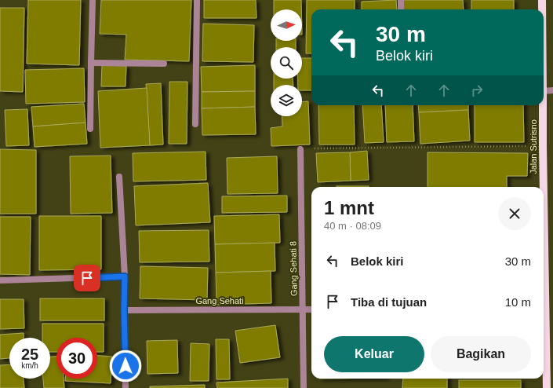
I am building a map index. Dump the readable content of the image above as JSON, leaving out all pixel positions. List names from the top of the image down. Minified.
{"streets":{"main road":["Jalan Sutrisno"],"street":["Gang Sehati 8","Gang Sehati"]},"crossings":[["Gang Sehati 8","Gang Sehati"]],"north":"right","page":{"turn":["30 m","Belok kiri"],"heading":["1 mnt","40 m · 08:09"],"list":[{"name":"Belok kiri","value":"30 m"},{"name":"Tiba di tujuan","value":"10 m"}],"buttons":["Keluar","Bagikan"],"speed":"25 km/h","limit":"30"}}
